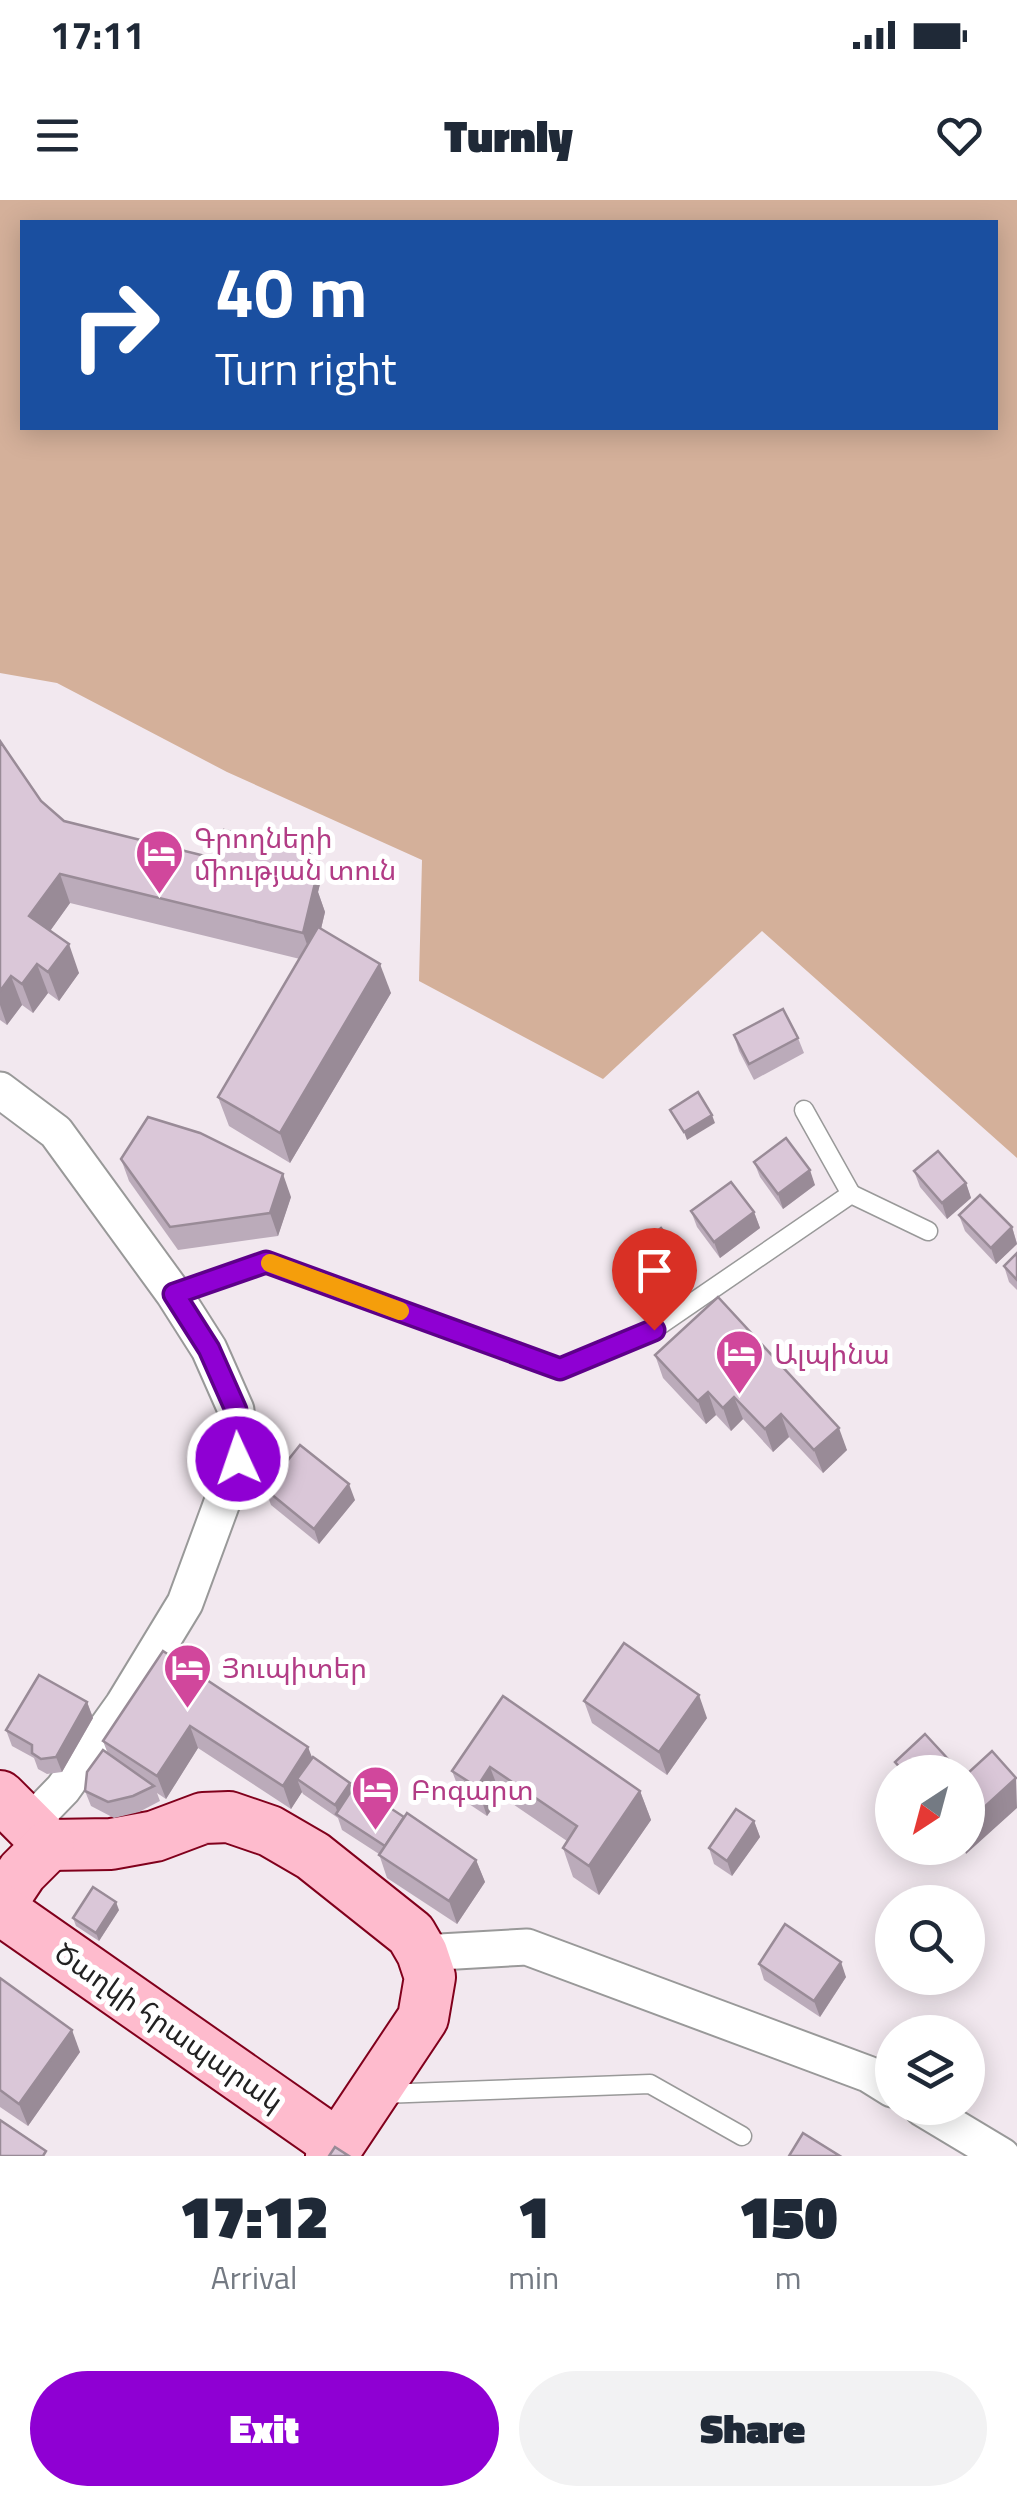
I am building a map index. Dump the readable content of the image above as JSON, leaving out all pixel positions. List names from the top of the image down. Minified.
{"streets":{"main road":["Ծաղկի հրապարակ"]},"places":{"hotel":["Գրողների միության տուն","Ալպինա","Յուպիտեր","Բոգարտ"]},"north":"bottom left","page":{"status":"17:11","header":"Turnly","turn":["40 m","Turn right"],"eta":["17:12","Arrival","1","min","150","m"],"buttons":["Exit","Share"]}}
